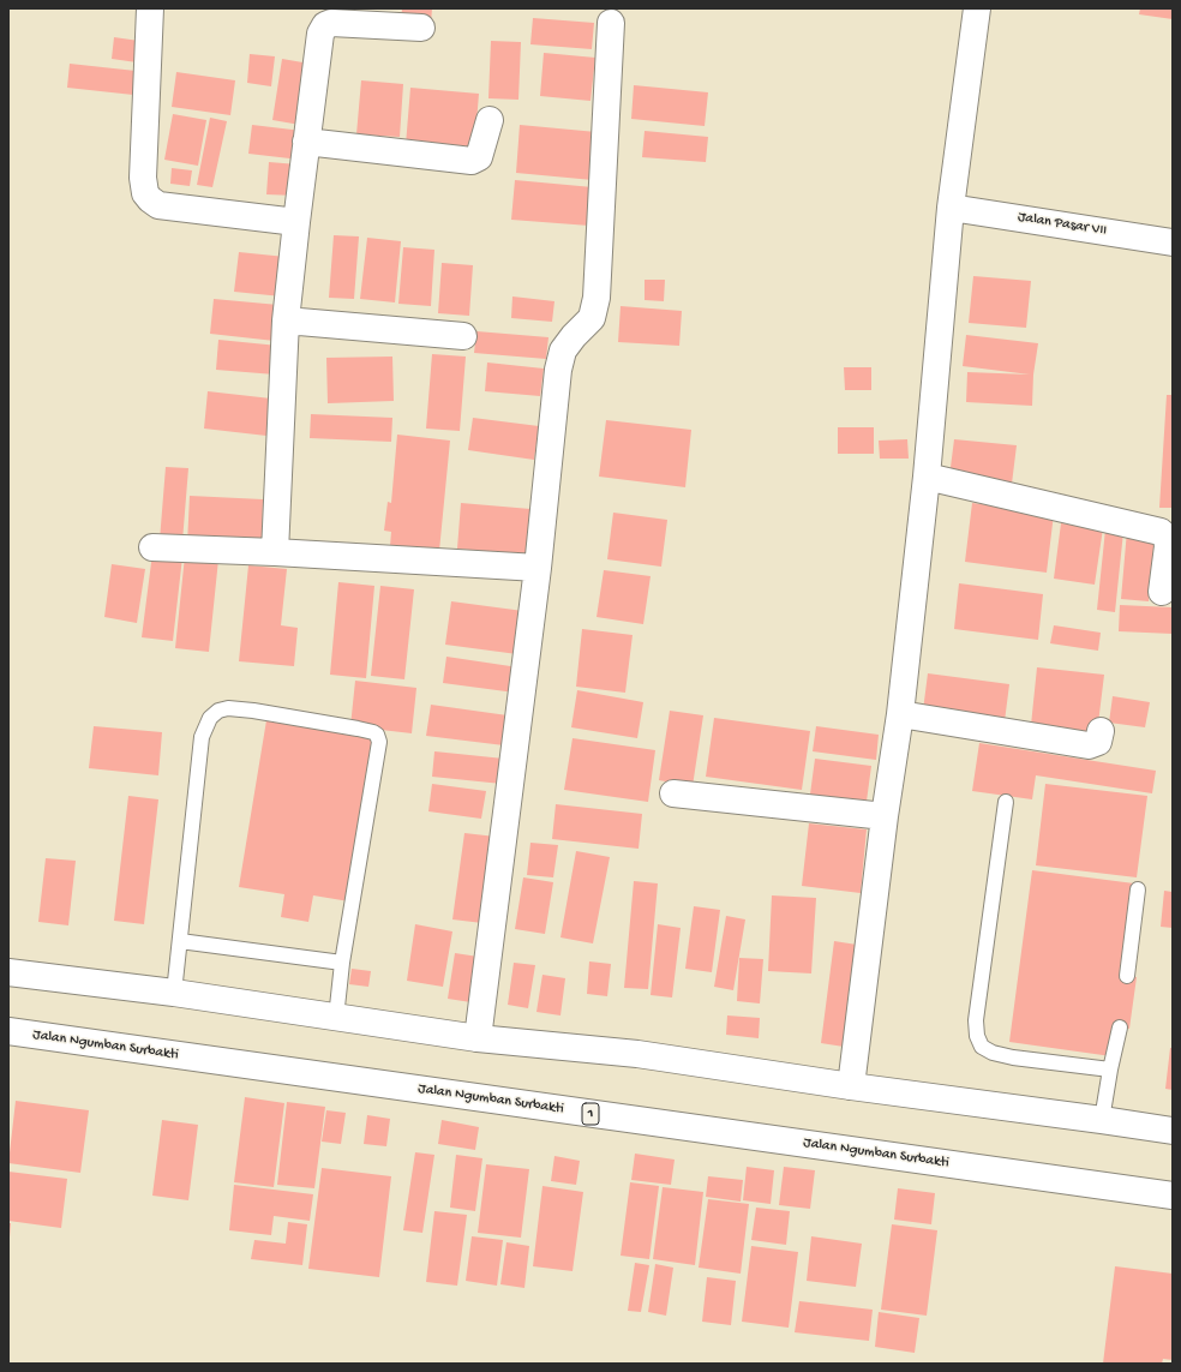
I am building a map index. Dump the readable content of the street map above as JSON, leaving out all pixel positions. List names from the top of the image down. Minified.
{"streets":{"main road":["Jalan Pasar VII","Jalan Ngumban Surbakti","1"]}}
